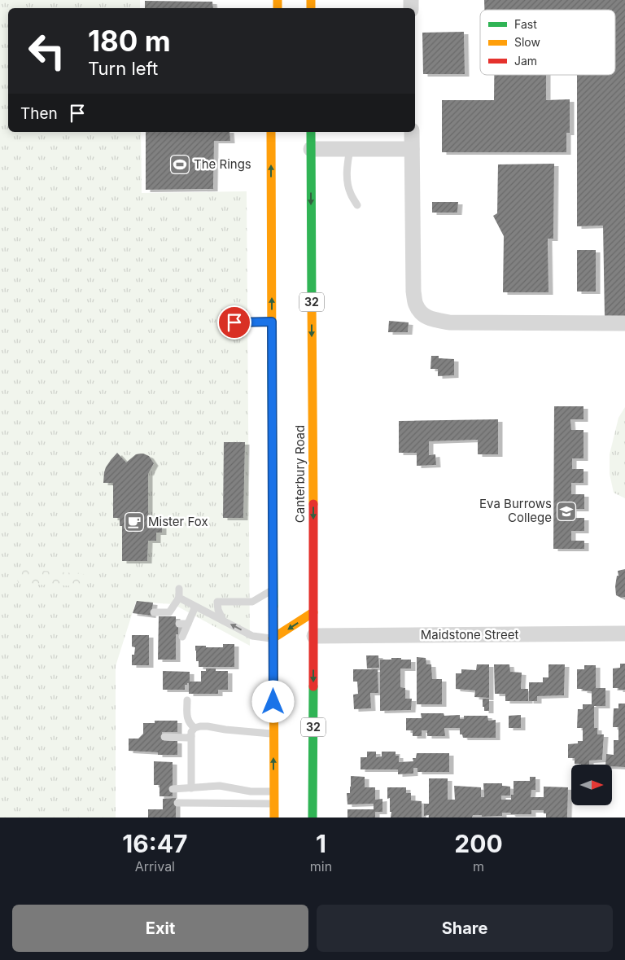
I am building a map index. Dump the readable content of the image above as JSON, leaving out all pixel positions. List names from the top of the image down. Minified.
{"streets":{"main road":["32","Canterbury Road"],"street":["Maidstone Street"]},"crossings":[["Canterbury Road","Maidstone Street"]],"places":{"sports":["The Rings"],"school or university":["Eva Burrows College"],"cafe":["Mister Fox"]},"legend":["Fast","Slow","Jam"],"north":"right","page":{"turn":["180 m","Turn left"],"then":"Then","eta":["16:47","Arrival","1","min","200","m"],"buttons":["Exit","Share"]}}
